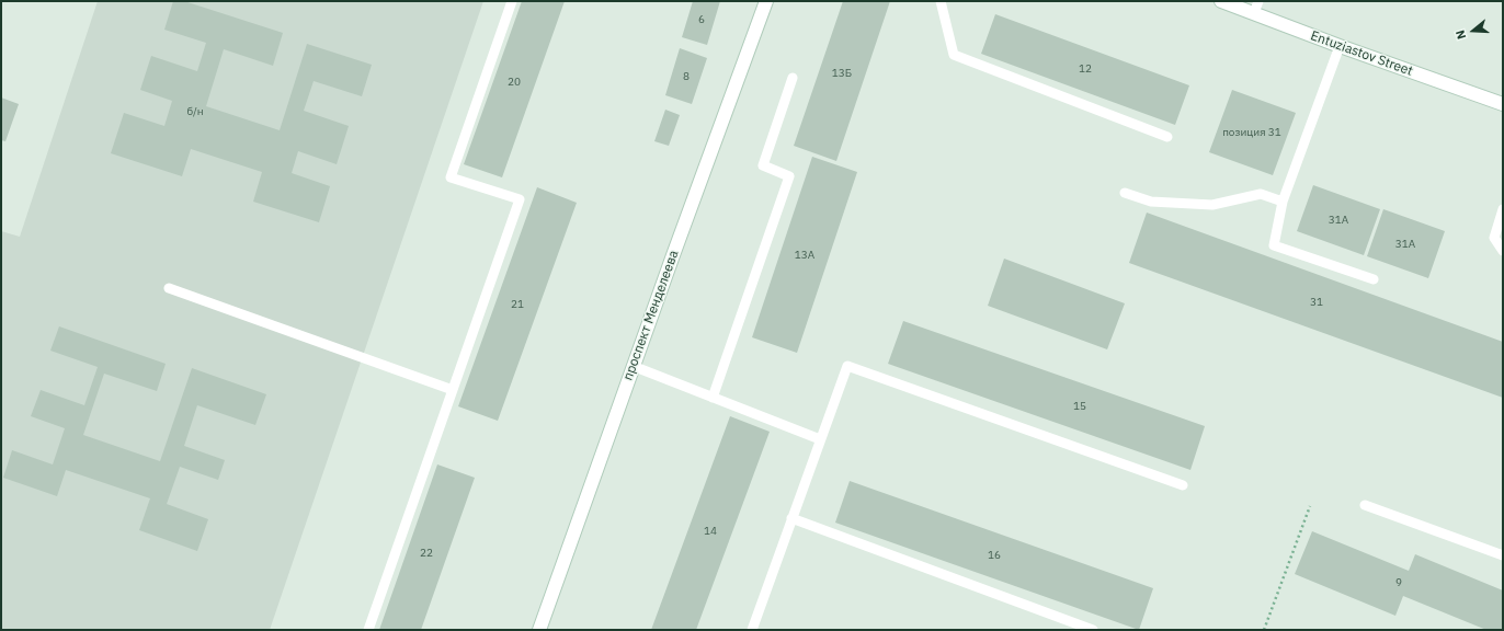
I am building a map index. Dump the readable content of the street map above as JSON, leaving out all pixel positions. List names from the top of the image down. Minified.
{"streets":{"street":["Entuziastov Street","проспект Менделеева"]},"house_numbers":["6","12","13Б","8","20","б/н","позиция 31","31А","31А","13А","31","21","15","14","22","16","9"],"north":"left"}
